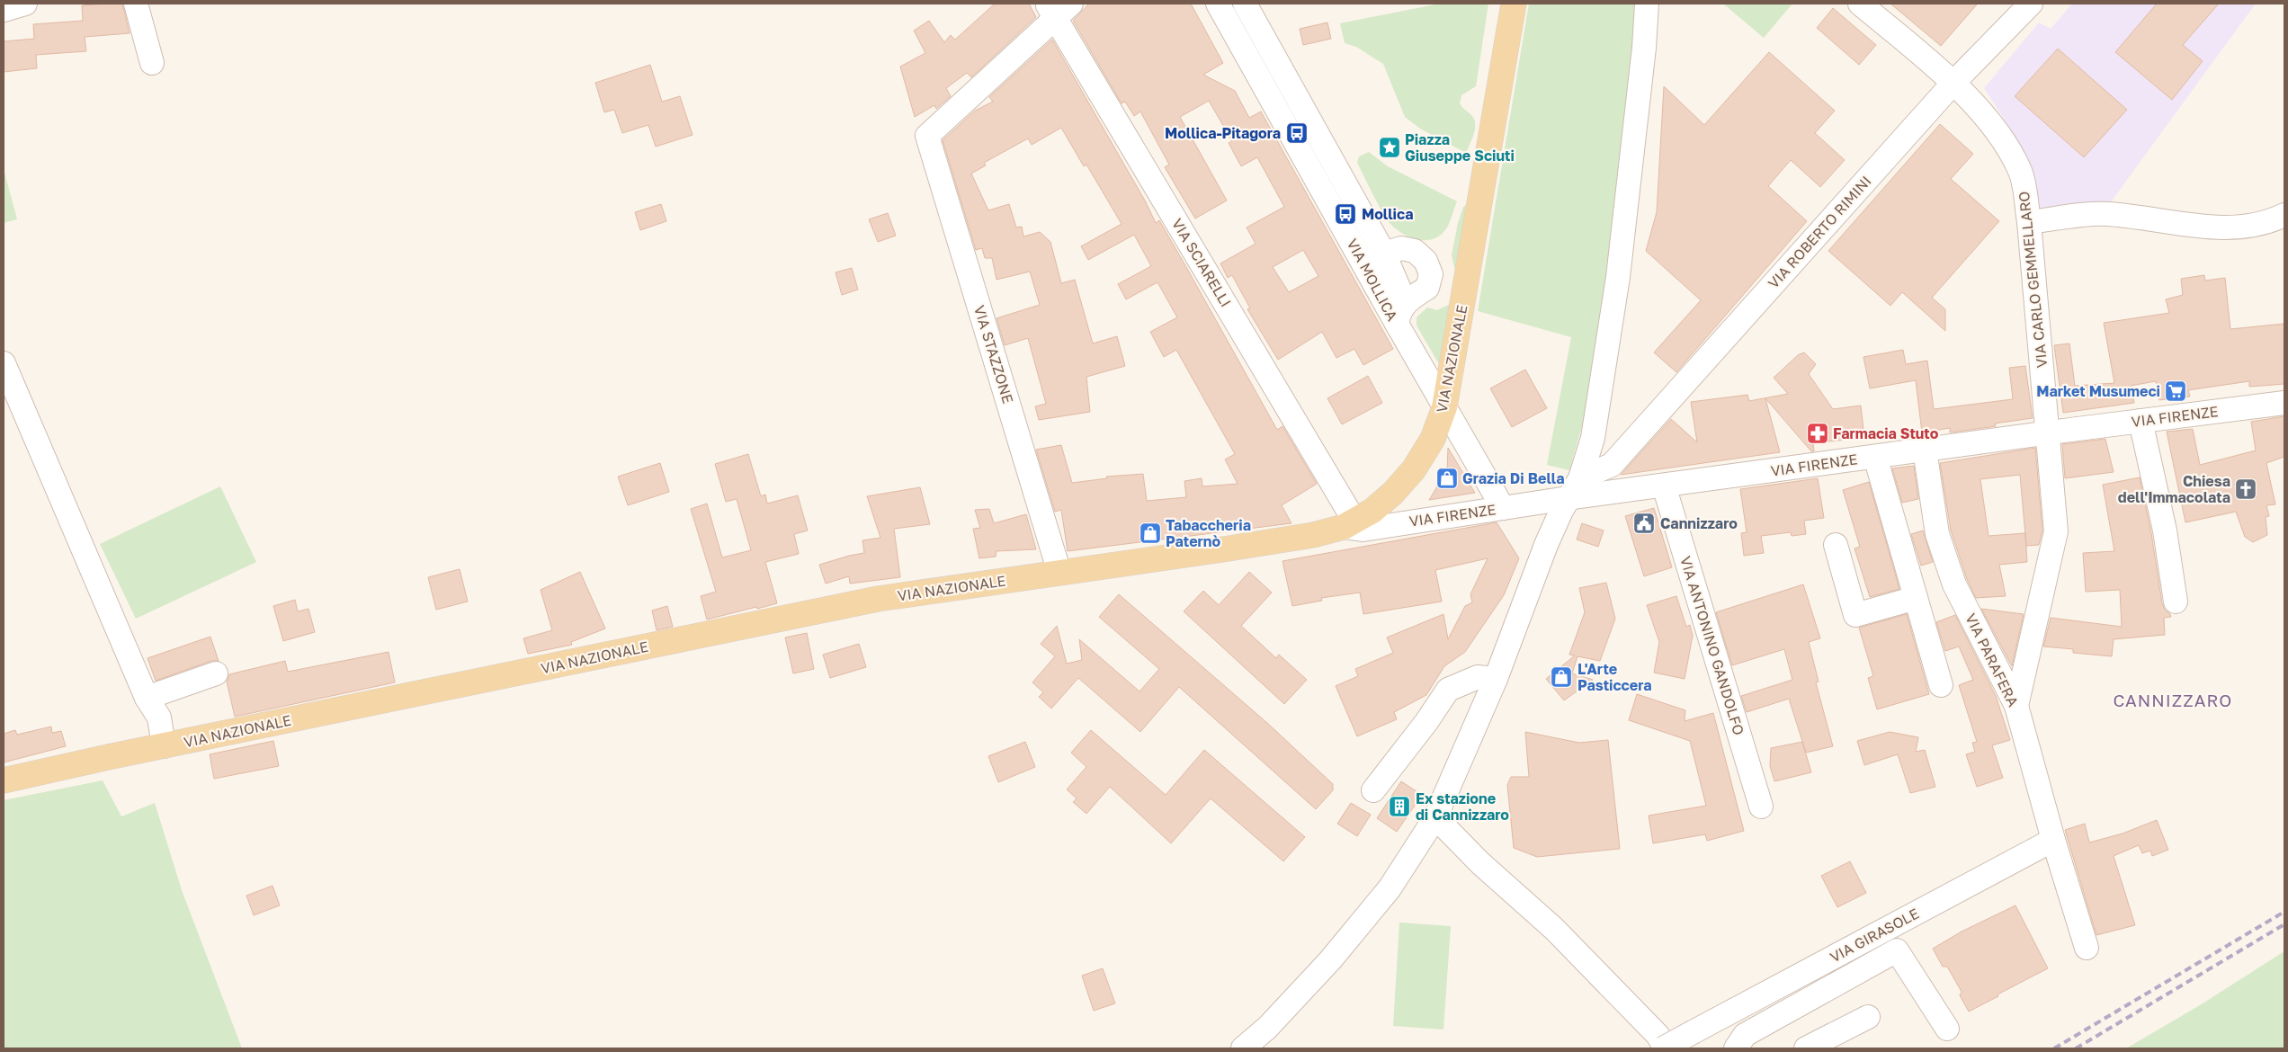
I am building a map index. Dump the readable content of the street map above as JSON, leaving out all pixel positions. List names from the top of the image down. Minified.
{"streets":{"main road":["VIA NAZIONALE"],"street":["VIA ROBERTO RIMINI","VIA SCIARELLI","VIA MOLLICA","VIA CARLO GEMMELLARO","VIA STAZZONE","VIA FIRENZE","VIA ANTONINO GANDOLFO","VIA PARAFERA","VIA GIRASOLE"]},"crossings":[["VIA ROBERTO RIMINI","VIA CARLO GEMMELLARO"],["VIA SCIARELLI","VIA STAZZONE"],["VIA SCIARELLI","VIA NAZIONALE"],["VIA SCIARELLI","VIA FIRENZE"],["VIA MOLLICA","VIA NAZIONALE"],["VIA MOLLICA","VIA FIRENZE"],["VIA CARLO GEMMELLARO","VIA FIRENZE"],["VIA CARLO GEMMELLARO","VIA PARAFERA"],["VIA STAZZONE","VIA NAZIONALE"],["VIA NAZIONALE","VIA FIRENZE"],["VIA FIRENZE","VIA ANTONINO GANDOLFO"],["VIA FIRENZE","VIA PARAFERA"],["VIA PARAFERA","VIA GIRASOLE"]],"districts":["CANNIZZARO"],"places":{"bus stop":["Mollica-Pitagora","Mollica"],"place":["Piazza Giuseppe Sciuti"],"supermarket":["Market Musumeci"],"pharmacy":["Farmacia Stuto"],"shop":["Grazia Di Bella","Tabaccheria Paternò","L'Arte Pasticcera"],"church":["Chiesa dell'Immacolata"],"public building":["Cannizzaro"],"building":["Ex stazione di Cannizzaro"]}}
